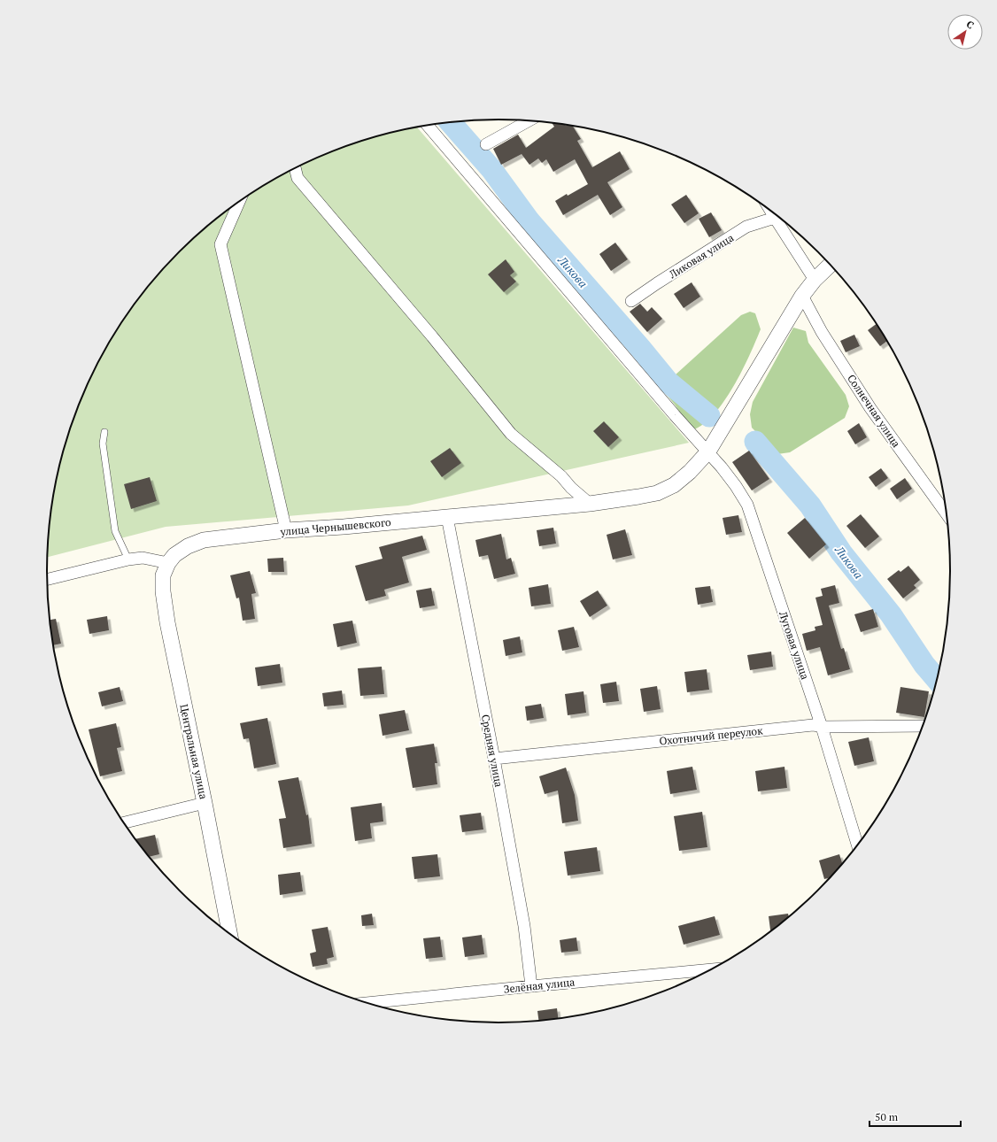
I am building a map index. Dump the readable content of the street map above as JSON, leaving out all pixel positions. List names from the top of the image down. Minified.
{"streets":{"street":["Ликовая улица","Солнечная улица","улица Чернышевского","Луговая улица","Охотничий переулок","Средняя улица","Центральная улица","Зелёная улица"]},"crossings":[["Солнечная улица","улица Чернышевского"],["улица Чернышевского","Луговая улица"],["улица Чернышевского","Средняя улица"],["улица Чернышевского","Центральная улица"],["Луговая улица","Охотничий переулок"],["Охотничий переулок","Средняя улица"],["Средняя улица","Зелёная улица"]],"water":["Ликова"],"scale_bar":"50 m","north":"top right"}
